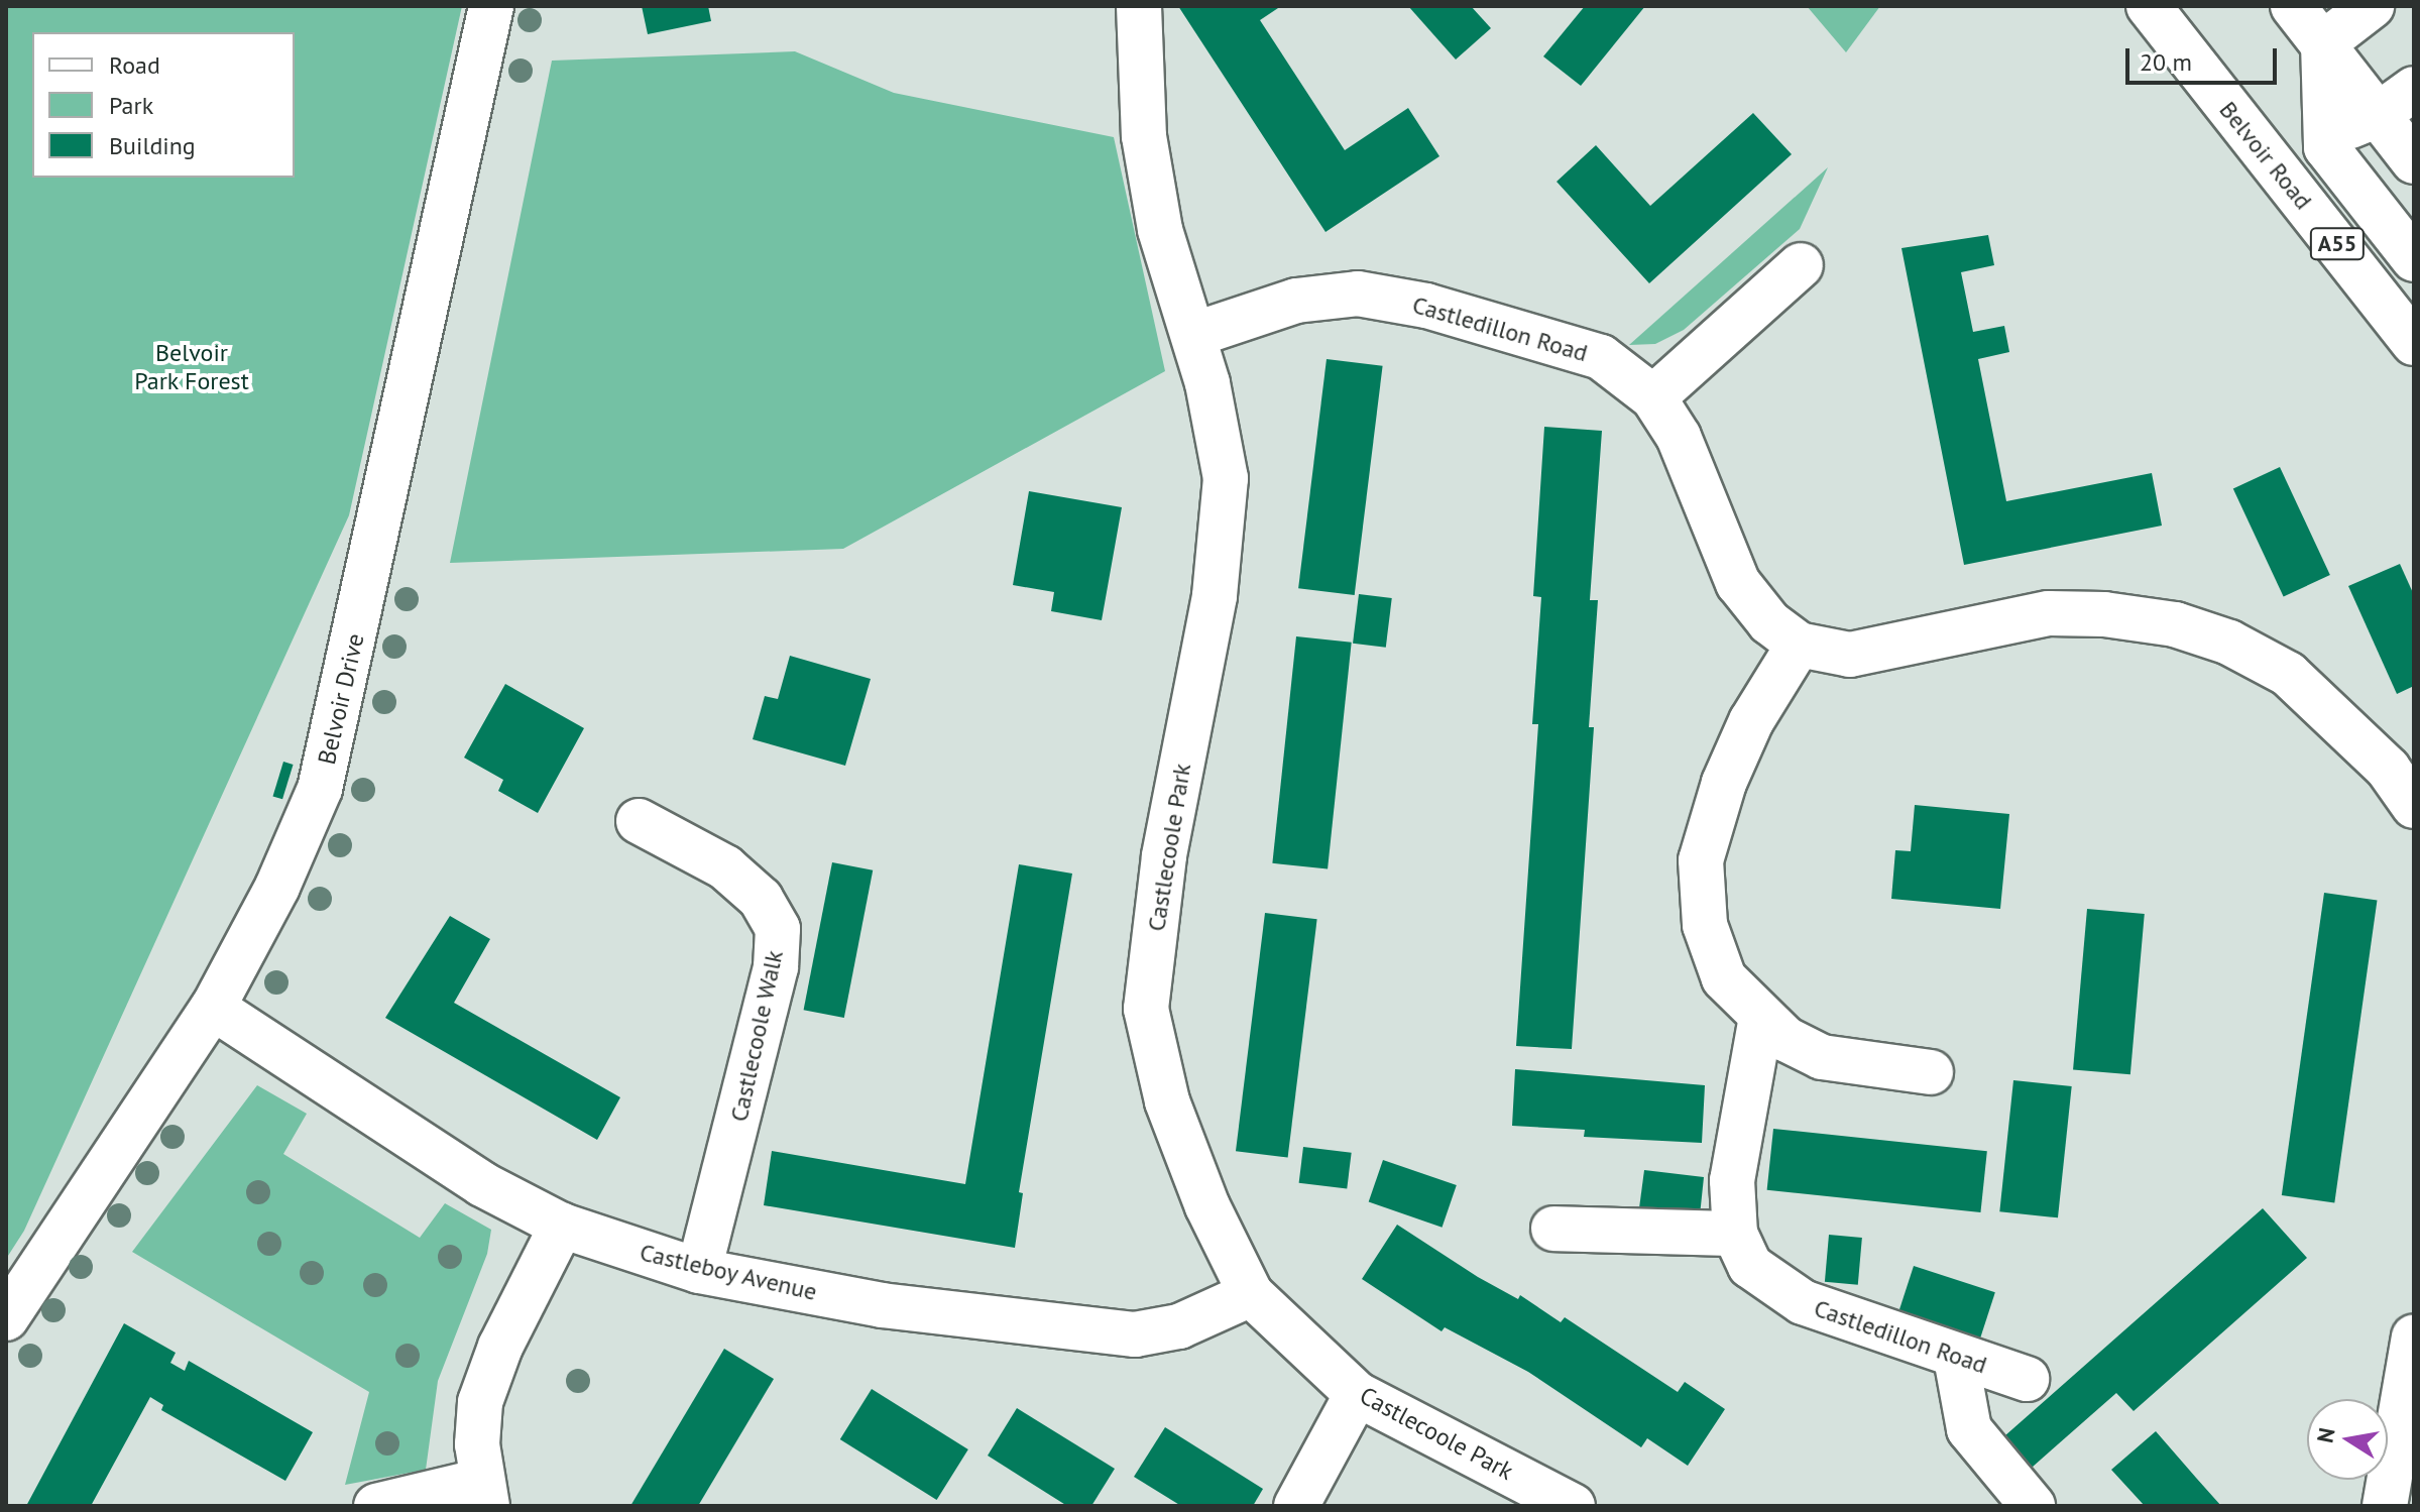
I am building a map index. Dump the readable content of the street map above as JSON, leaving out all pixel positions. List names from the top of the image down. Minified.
{"streets":{"main road":["Belvoir Road","A55","Castledillon Road","Belvoir Drive","Castlecoole Park","Castlecoole Walk","Castleboy Avenue"]},"crossings":[["Castledillon Road","Castlecoole Park"],["Belvoir Drive","Castleboy Avenue"],["Castlecoole Park","Castleboy Avenue"],["Castlecoole Walk","Castleboy Avenue"]],"parks":["Belvoir Park Forest"],"legend":["Road","Park","Building"],"scale_bar":"20 m","north":"left"}
